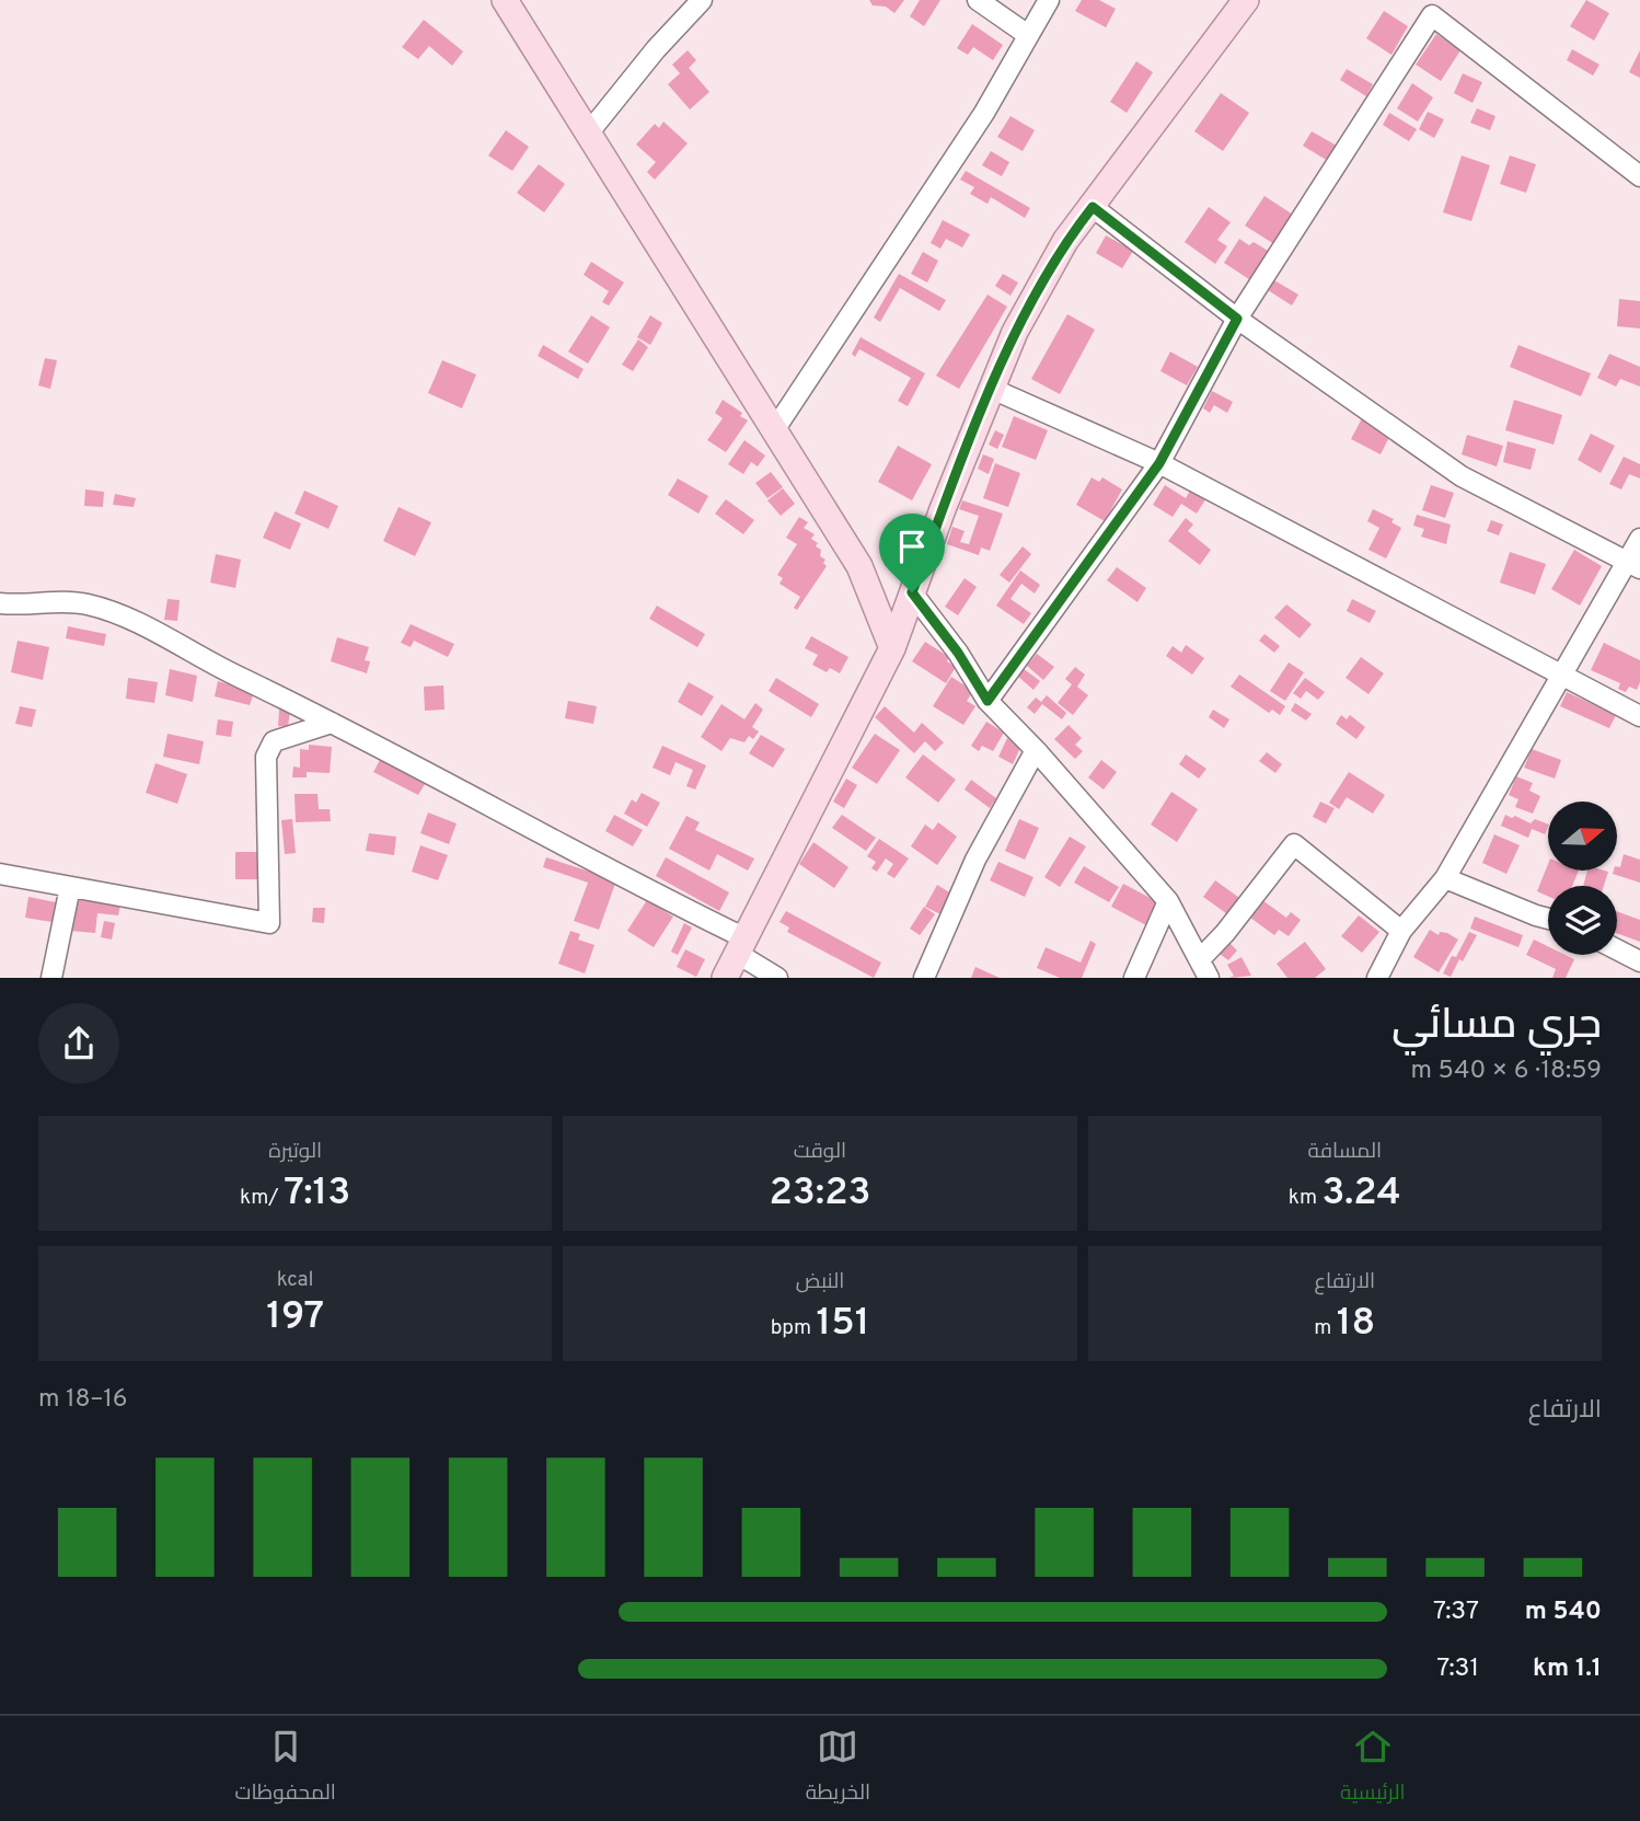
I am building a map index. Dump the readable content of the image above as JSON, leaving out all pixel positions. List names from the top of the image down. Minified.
{"north":"right","page":{"heading":["جري مسائي","18:59 · 6 × 540 m"],"stats":[["المسافة","3.24 km"],["الوقت","23:23"],["الوتيرة","7:13 /km"],["الارتفاع","18 m"],["النبض","151 bpm"],["kcal","197"]],"chart":["الارتفاع","16–18 m"],"list":[{"name":"540 m","note":"7:37"},{"name":"1.1 km","note":"7:31"}],"tabs":["الرئيسية","الخريطة","المحفوظات"]}}
